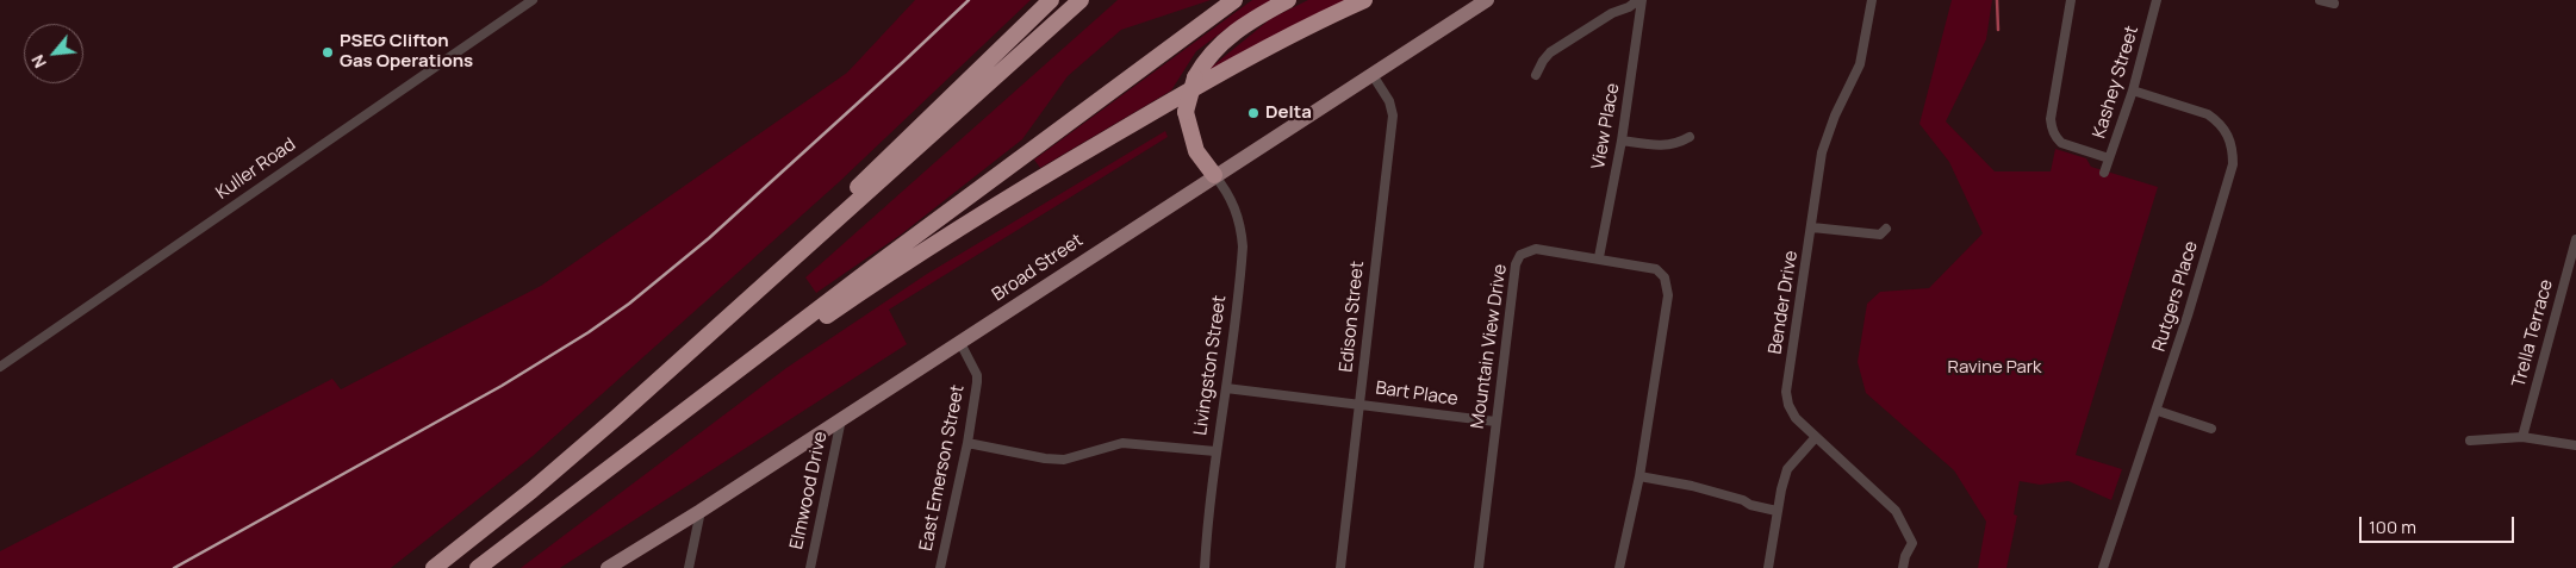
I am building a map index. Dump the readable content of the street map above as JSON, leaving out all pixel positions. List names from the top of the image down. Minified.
{"streets":{"main road":["Broad Street"],"street":["Kashey Street","View Place","Kuller Road","Rutgers Place","Bender Drive","Edison Street","Trella Terrace","Mountain View Drive","Livingston Street","Bart Place","East Emerson Street","Elmwood Drive"]},"crossings":[["Kashey Street","Rutgers Place"],["View Place","Mountain View Drive"],["Broad Street","Edison Street"],["Broad Street","Livingston Street"],["Broad Street","East Emerson Street"],["Broad Street","Elmwood Drive"],["Edison Street","Bart Place"],["Mountain View Drive","Bart Place"],["Livingston Street","Bart Place"]],"parks":["Ravine Park"],"places":["PSEG Clifton Gas Operations","Delta"],"scale_bar":"100 m","north":"bottom left"}
